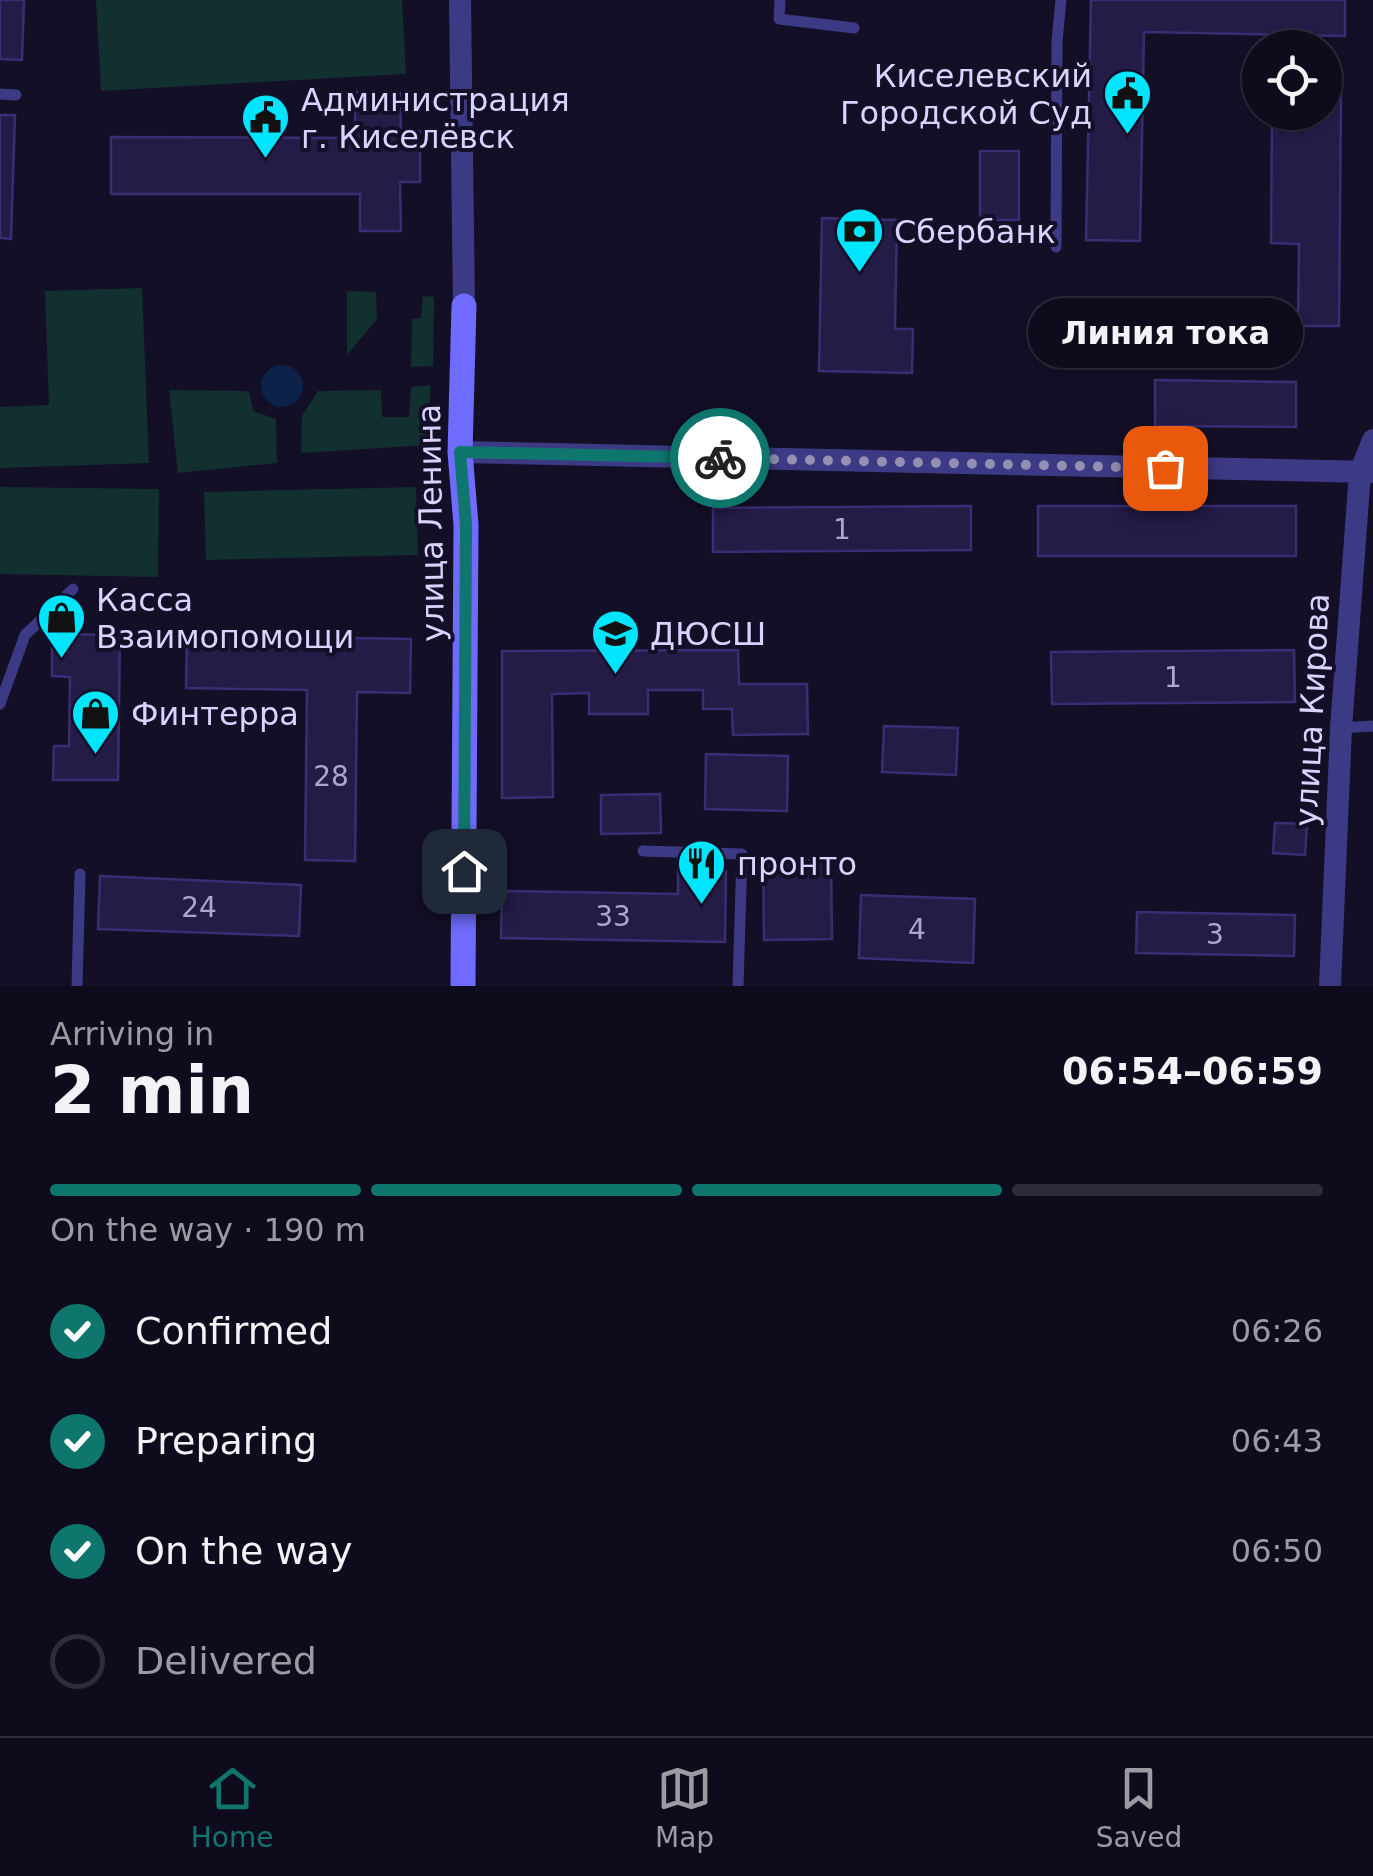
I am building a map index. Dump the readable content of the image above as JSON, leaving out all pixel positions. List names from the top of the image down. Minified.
{"streets":{"street":["улица Ленина","улица Кирова"]},"places":{"public building":["Киселевский Городской Суд","Администрация г. Киселёвск"],"bank":["Сбербанк"],"other":["Линия тока"],"shop":["Касса Взаимопомощи","Финтерра"],"school or university":["ДЮСШ"],"restaurant":["пронто"]},"house_numbers":["1","1","28","24","33","4","3"],"page":{"bubble":"Линия тока","heading":["2 min","Arriving in","06:54–06:59"],"bar":"On the way · 190 m","list":[["Confirmed","06:26"],["Preparing","06:43"],["On the way","06:50"],"Delivered"],"tabs":["Home","Map","Saved"]}}
